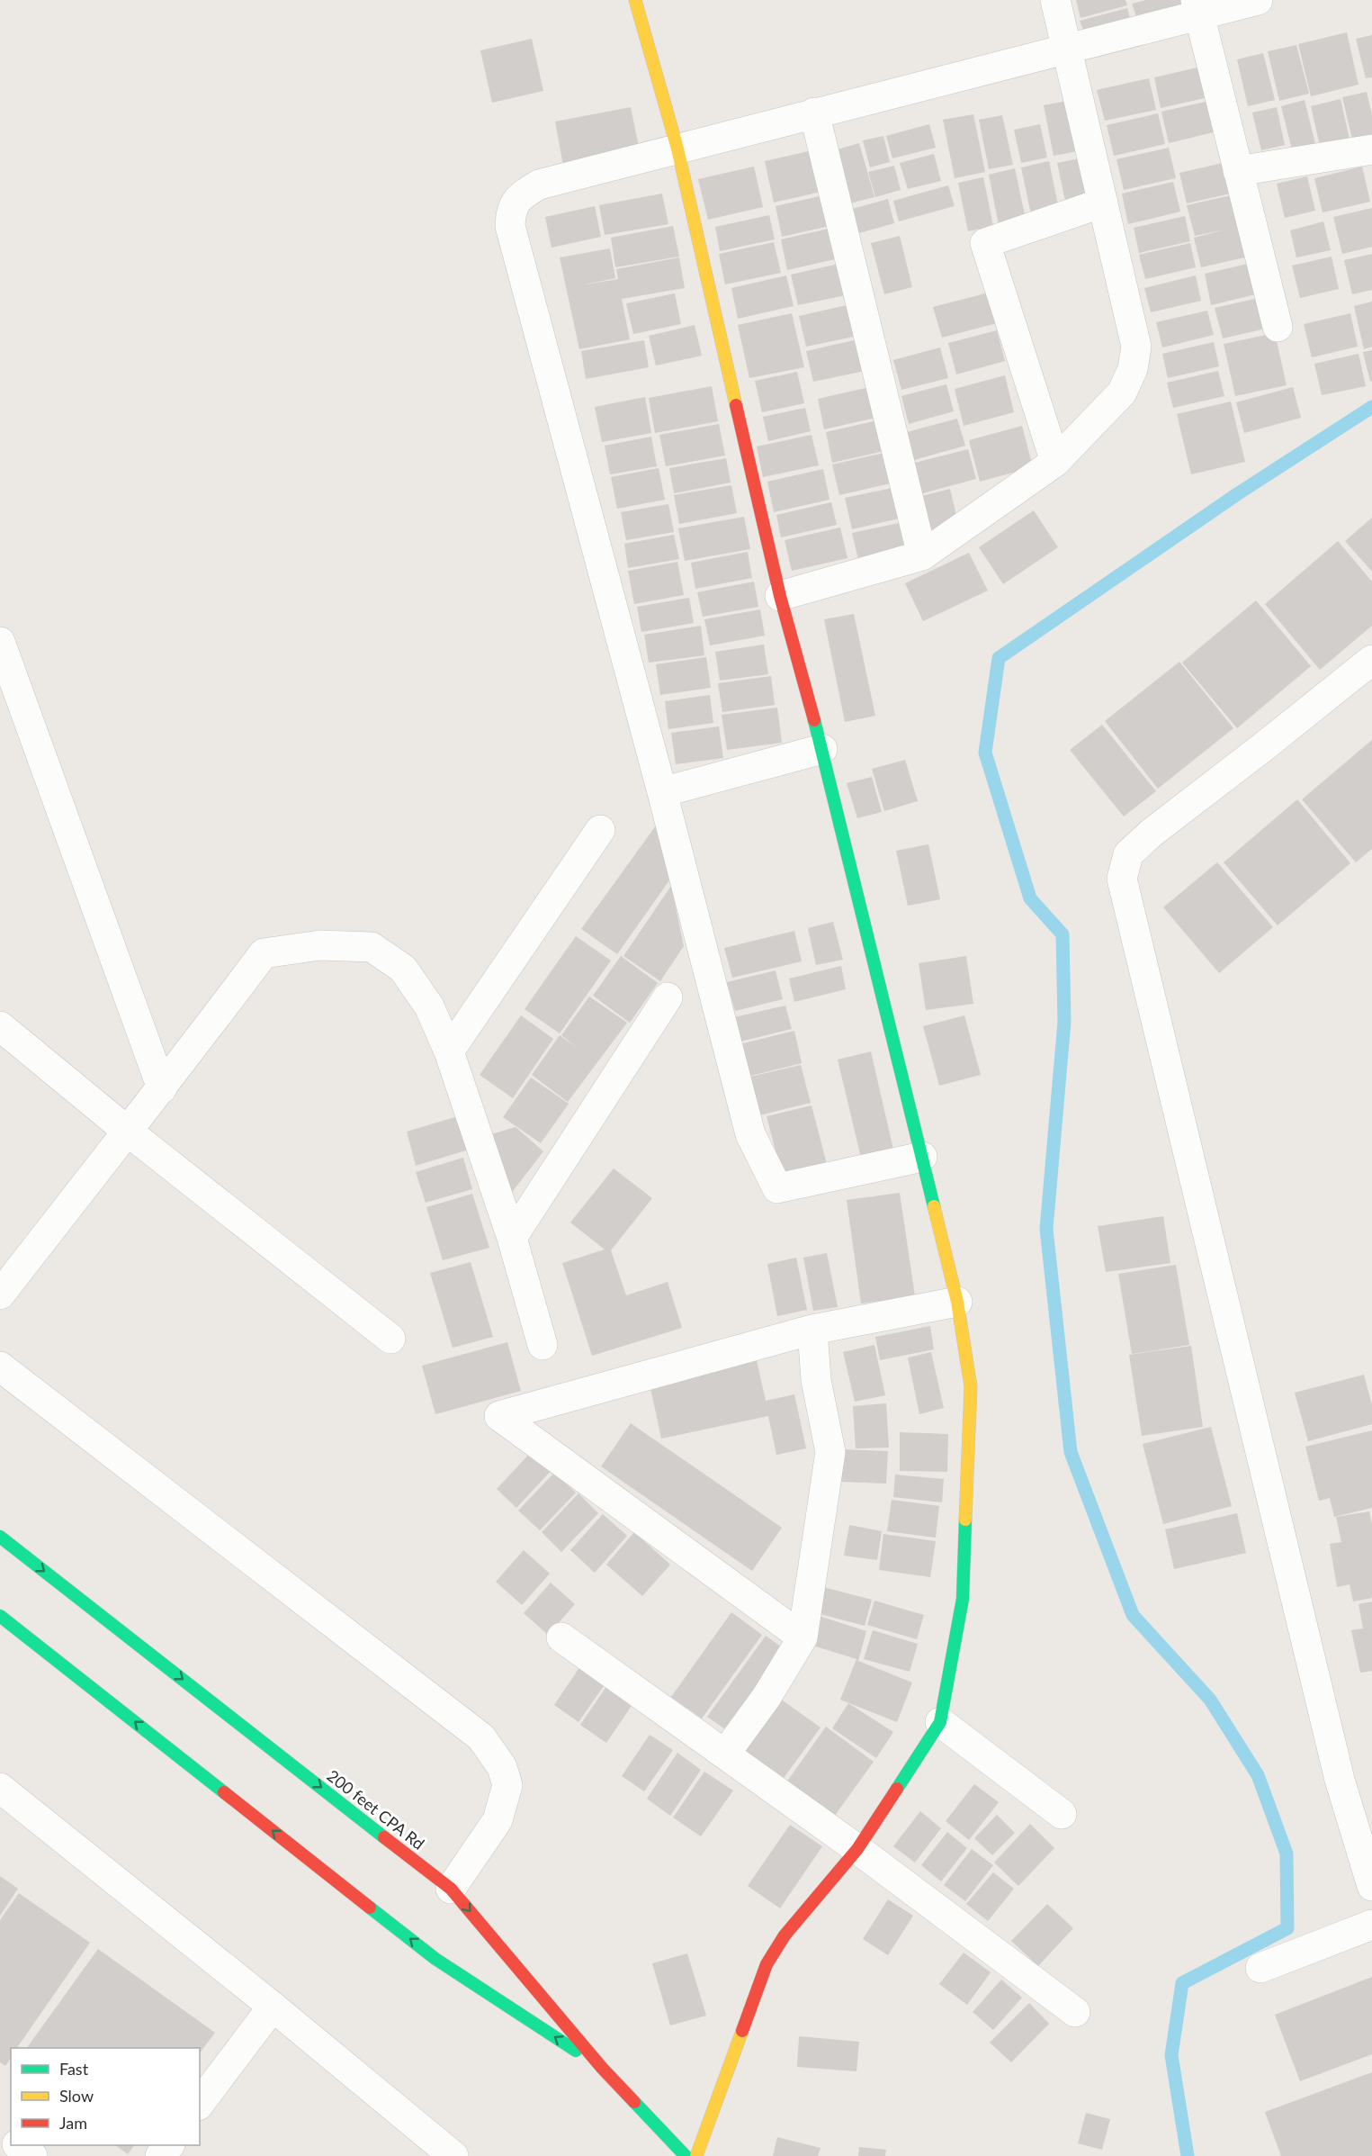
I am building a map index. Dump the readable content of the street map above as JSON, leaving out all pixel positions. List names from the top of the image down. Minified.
{"streets":{"street":["200 feet CPA Rd"]},"legend":["Fast","Slow","Jam"]}
